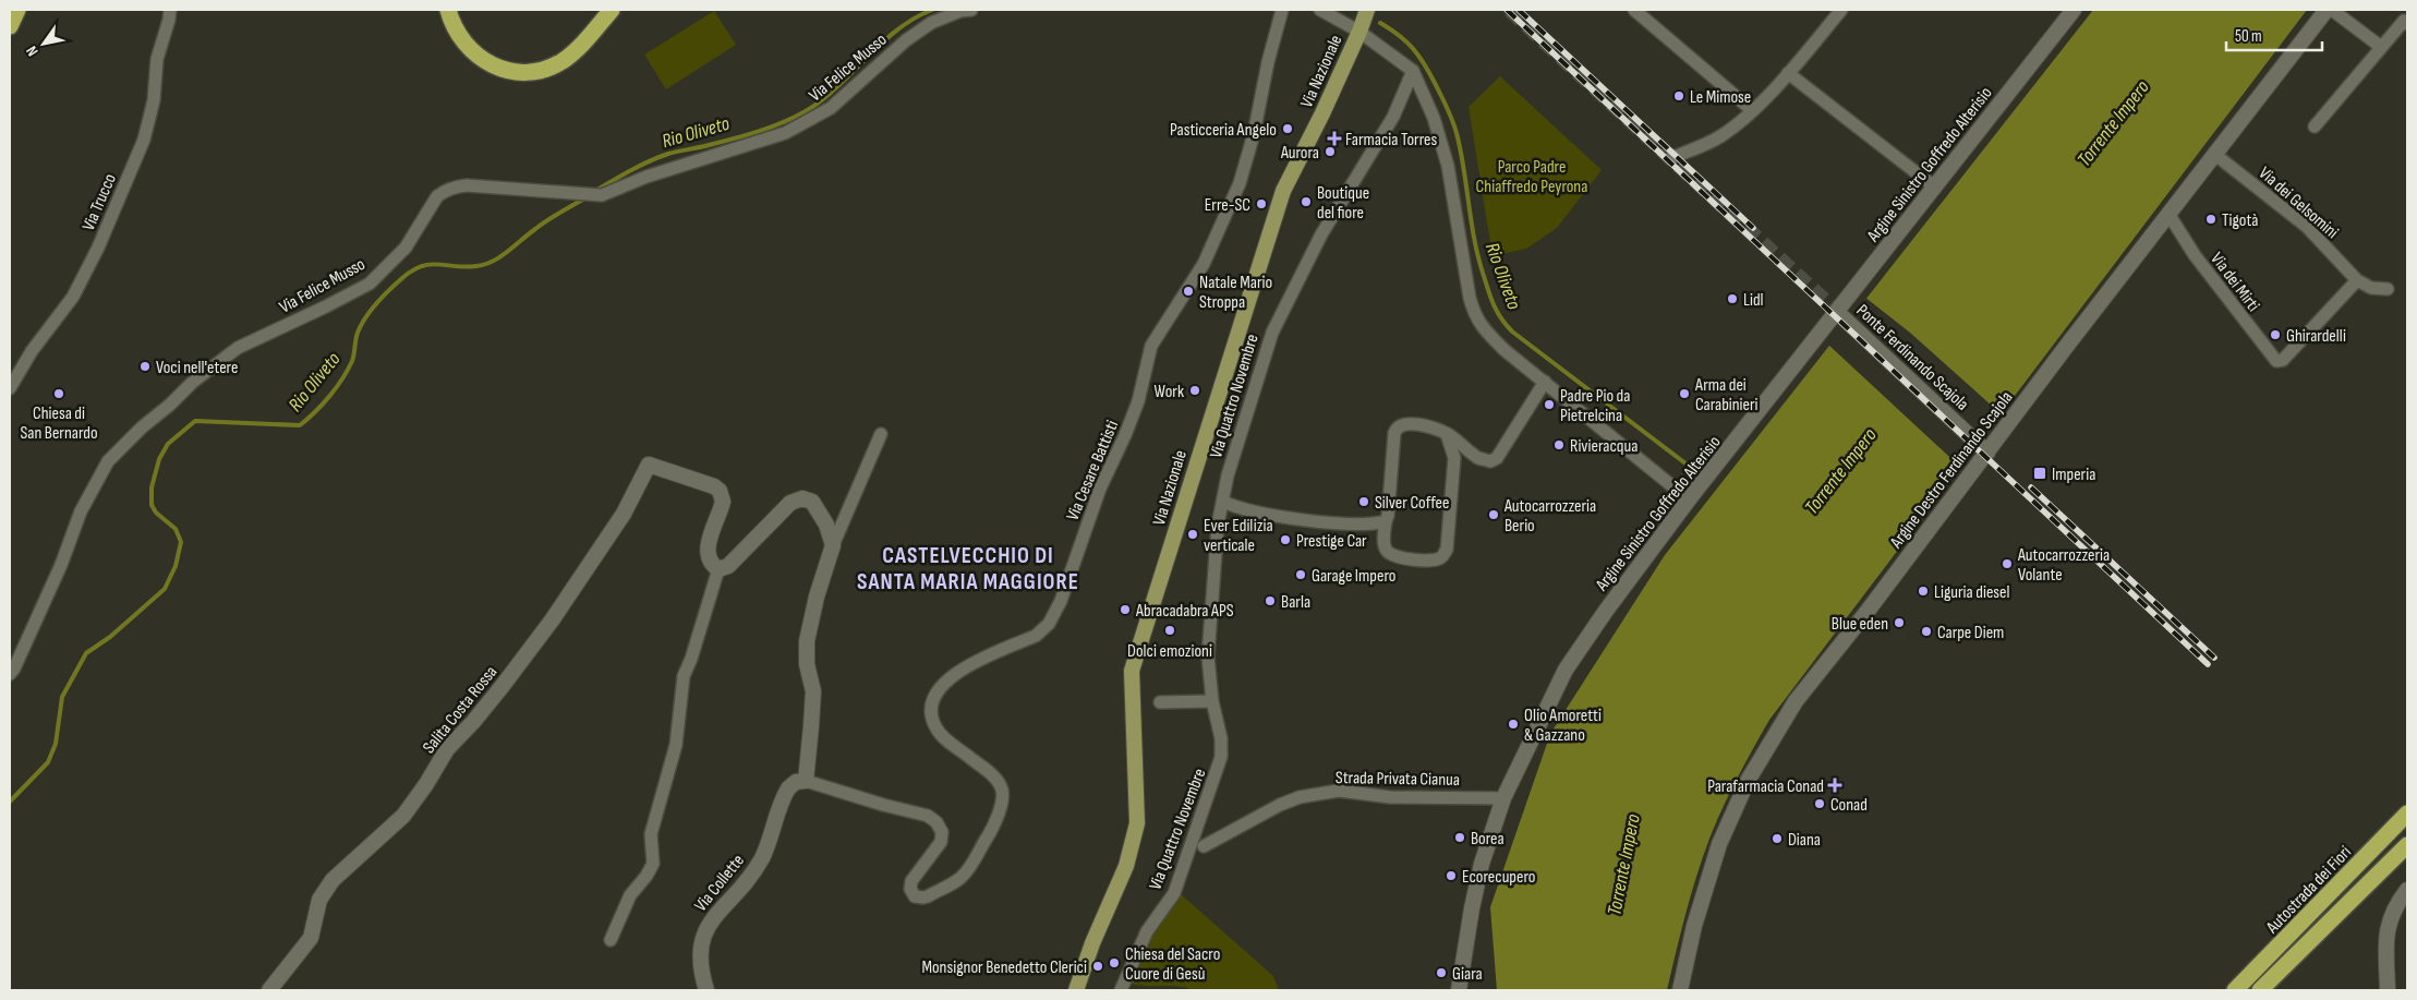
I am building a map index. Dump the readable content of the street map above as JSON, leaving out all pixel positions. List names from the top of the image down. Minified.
{"streets":{"highway":["Autostrada dei Fiori"],"main road":["Via Nazionale","Argine Sinistro Goffredo Alterisio","Ponte Ferdinando Scajola","Argine Destro Ferdinando Scajola","Salita Costa Rossa","Via Collette"],"street":["Via Felice Musso","Via Trucco","Via dei Gelsomini","Via dei Mirti","Via Quattro Novembre","Via Cesare Battisti","Strada Privata Cianua"]},"crossings":[["Argine Sinistro Goffredo Alterisio","Strada Privata Cianua"],["Via dei Gelsomini","Via dei Mirti"],["Via dei Gelsomini","Argine Destro Ferdinando Scajola"],["Via dei Mirti","Argine Destro Ferdinando Scajola"],["Ponte Ferdinando Scajola","Argine Destro Ferdinando Scajola"],["Via Cesare Battisti","Via Collette"]],"districts":["CASTELVECCHIO DI SANTA MARIA MAGGIORE"],"water":["Torrente Impero","Rio Oliveto"],"parks":["Parco Padre Chiaffredo Peyrona"],"places":{"other":["Le Mimose","Pasticceria Angelo","Aurora","Boutique del fiore","Erre-SC","Tigotà","Natale Mario Stroppa","Lidl","Ghirardelli","Voci nell'etere","Work","Chiesa di San Bernardo","Arma dei Carabinieri","Padre Pio da Pietrelcina","Rivieracqua","Silver Coffee","Autocarrozzeria Berio","Ever Edilizia verticale","Prestige Car","Autocarrozzeria Volante","Garage Impero","Liguria diesel","Barla","Abracadabra APS","Blue eden","Dolci emozioni","Carpe Diem","Olio Amoretti & Gazzano","Conad","Borea","Diana","Ecorecupero","Chiesa del Sacro Cuore di Gesù","Monsignor Benedetto Clerici","Giara"],"health":["Farmacia Torres","Parafarmacia Conad"],"transit":["Imperia"]},"scale_bar":"50 m","north":"bottom left"}
